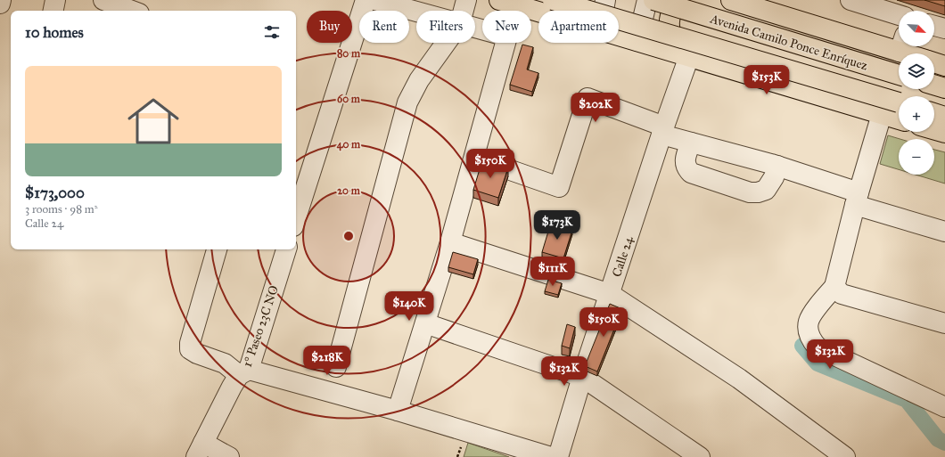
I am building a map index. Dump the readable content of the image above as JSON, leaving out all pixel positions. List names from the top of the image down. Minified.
{"streets":{"main road":["Avenida Camilo Ponce Enríquez"],"street":["Calle 24","1° Paseo 23C NO"]},"north":"bottom right","page":{"map_buttons":["+","−"],"chip":["Buy","Rent","Filters","New","Apartment"],"heading":"10 homes","list":[{"name":"$173,000","note":"3 rooms · 98 m² · Calle 24"}],"price":["$153K","$202K","$150K","$173K","$111K","$140K","$150K","$132K","$218K","$132K"]},"rings":["80 m","60 m","40 m","20 m"]}
